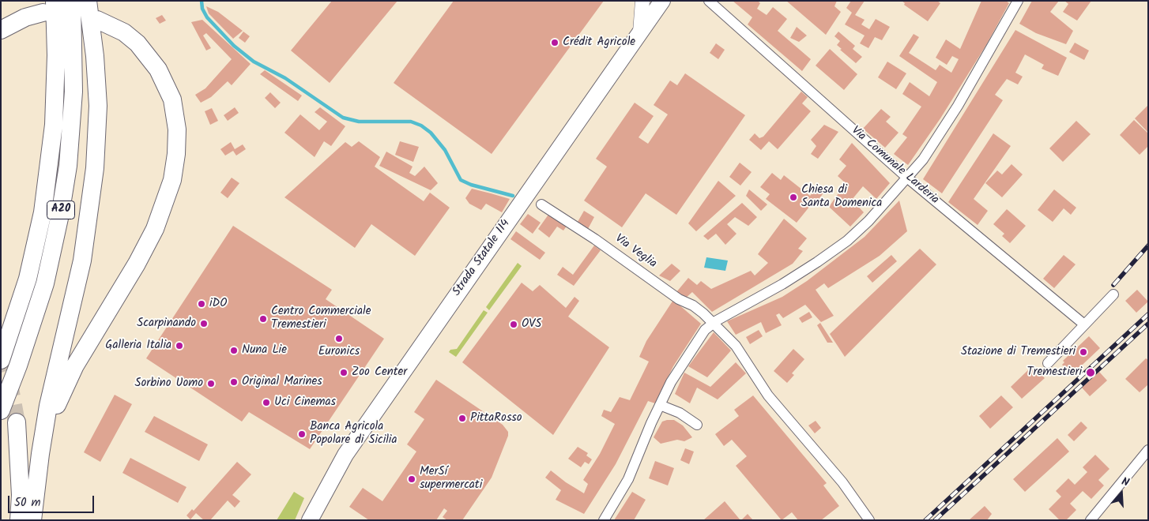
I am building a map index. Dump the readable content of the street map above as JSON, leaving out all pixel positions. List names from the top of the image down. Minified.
{"streets":{"highway":["A20"],"main road":["Strada Statale 114"],"street":["Via Comunale Larderia","Via Veglia"]},"places":["Crédit Agricole","Chiesa di Santa Domenica","iDO","Centro Commerciale Tremestieri","Scarpinando","OVS","Euronics","Galleria Italia","Nuna Lie","Stazione di Tremestieri","Zoo Center","Tremestieri","Original Marines","Sorbino Uomo","Uci Cinemas","PittaRosso","Banca Agricola Popolare di Sicilia","MerSí supermercati"],"scale_bar":"50 m","north":"top"}
